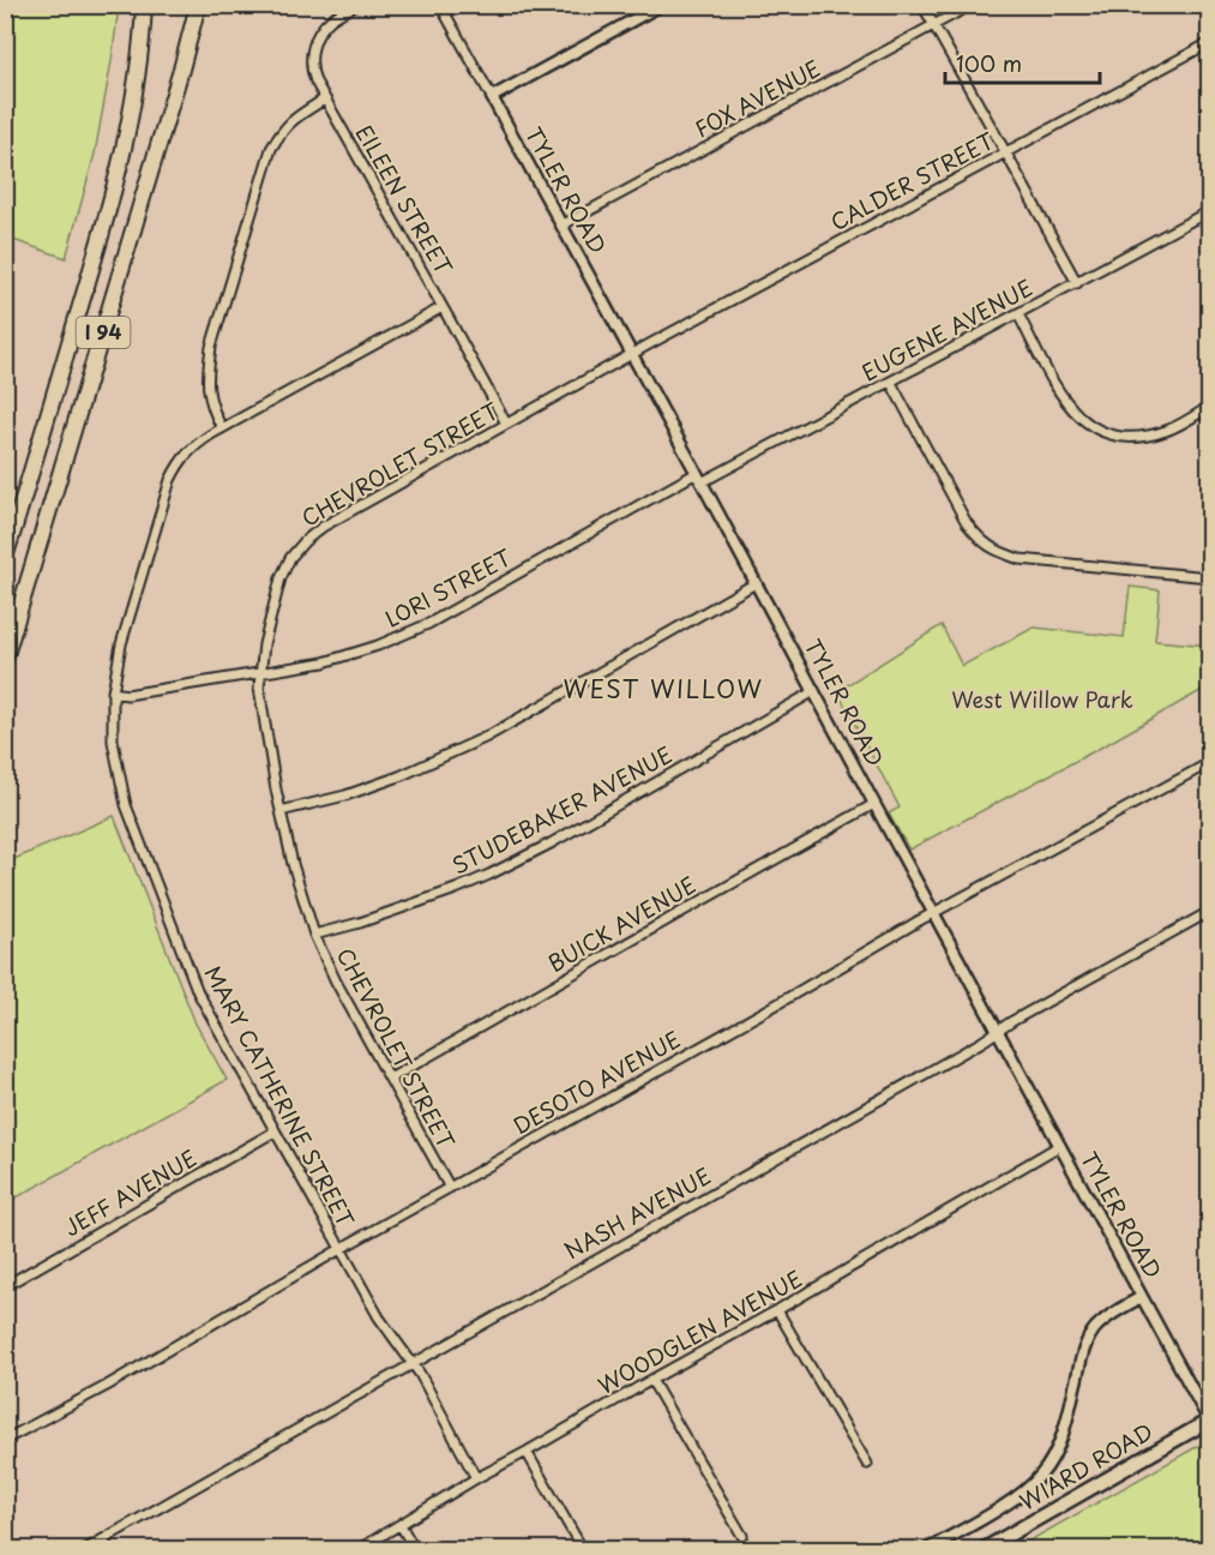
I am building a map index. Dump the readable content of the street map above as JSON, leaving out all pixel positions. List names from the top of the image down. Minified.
{"streets":{"highway":["I 94"],"main road":["WIARD ROAD"],"street":["FOX AVENUE","CALDER STREET","TYLER ROAD","EILEEN STREET","EUGENE AVENUE","CHEVROLET STREET","LORI STREET","STUDEBAKER AVENUE","BUICK AVENUE","DESOTO AVENUE","MARY CATHERINE STREET","JEFF AVENUE","NASH AVENUE","WOODGLEN AVENUE"]},"crossings":[["FOX AVENUE","TYLER ROAD"],["CALDER STREET","TYLER ROAD"],["CALDER STREET","CHEVROLET STREET"],["TYLER ROAD","EUGENE AVENUE"],["TYLER ROAD","CHEVROLET STREET"],["TYLER ROAD","LORI STREET"],["TYLER ROAD","STUDEBAKER AVENUE"],["TYLER ROAD","BUICK AVENUE"],["TYLER ROAD","DESOTO AVENUE"],["TYLER ROAD","NASH AVENUE"],["TYLER ROAD","WOODGLEN AVENUE"],["TYLER ROAD","WIARD ROAD"],["EILEEN STREET","CHEVROLET STREET"],["EILEEN STREET","MARY CATHERINE STREET"],["CHEVROLET STREET","LORI STREET"],["CHEVROLET STREET","STUDEBAKER AVENUE"],["CHEVROLET STREET","BUICK AVENUE"],["CHEVROLET STREET","DESOTO AVENUE"],["LORI STREET","MARY CATHERINE STREET"],["DESOTO AVENUE","MARY CATHERINE STREET"],["MARY CATHERINE STREET","JEFF AVENUE"],["MARY CATHERINE STREET","NASH AVENUE"],["MARY CATHERINE STREET","WOODGLEN AVENUE"]],"districts":["WEST WILLOW"],"parks":["West Willow Park"],"scale_bar":"100 m"}
